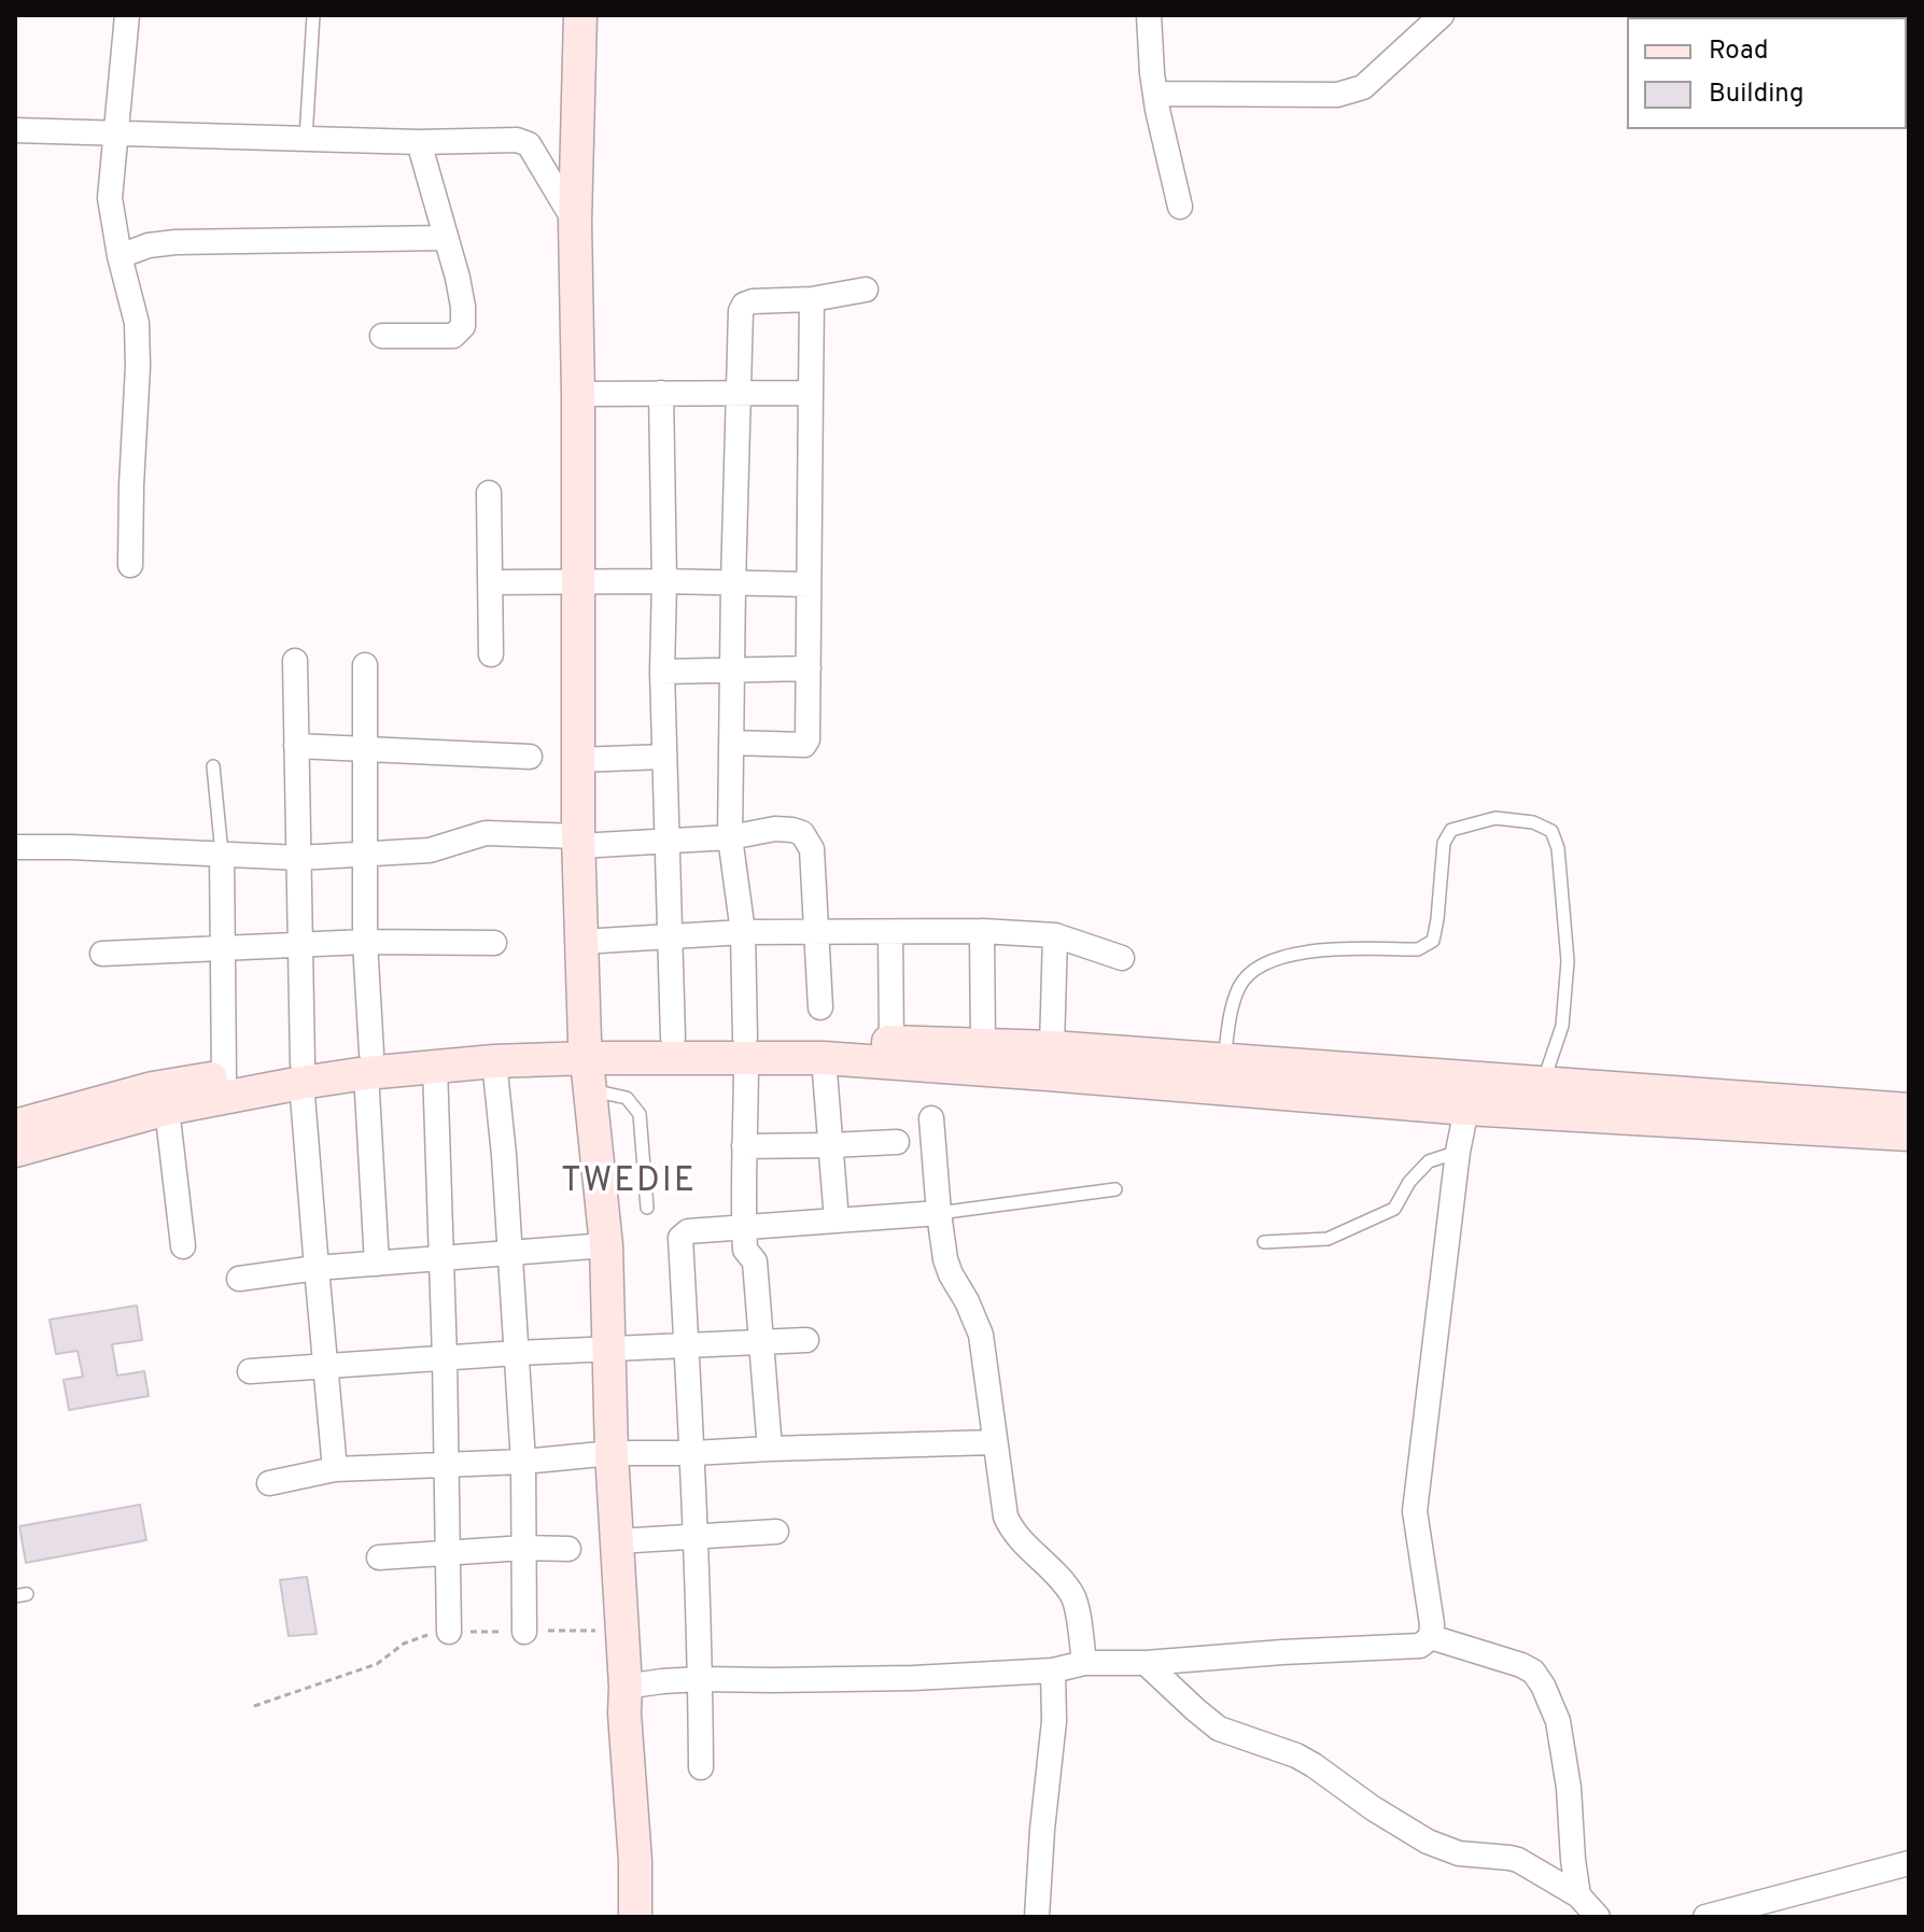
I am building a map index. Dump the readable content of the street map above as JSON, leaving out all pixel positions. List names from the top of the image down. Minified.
{"districts":["TWEDIE"],"legend":["Road","Building"]}
